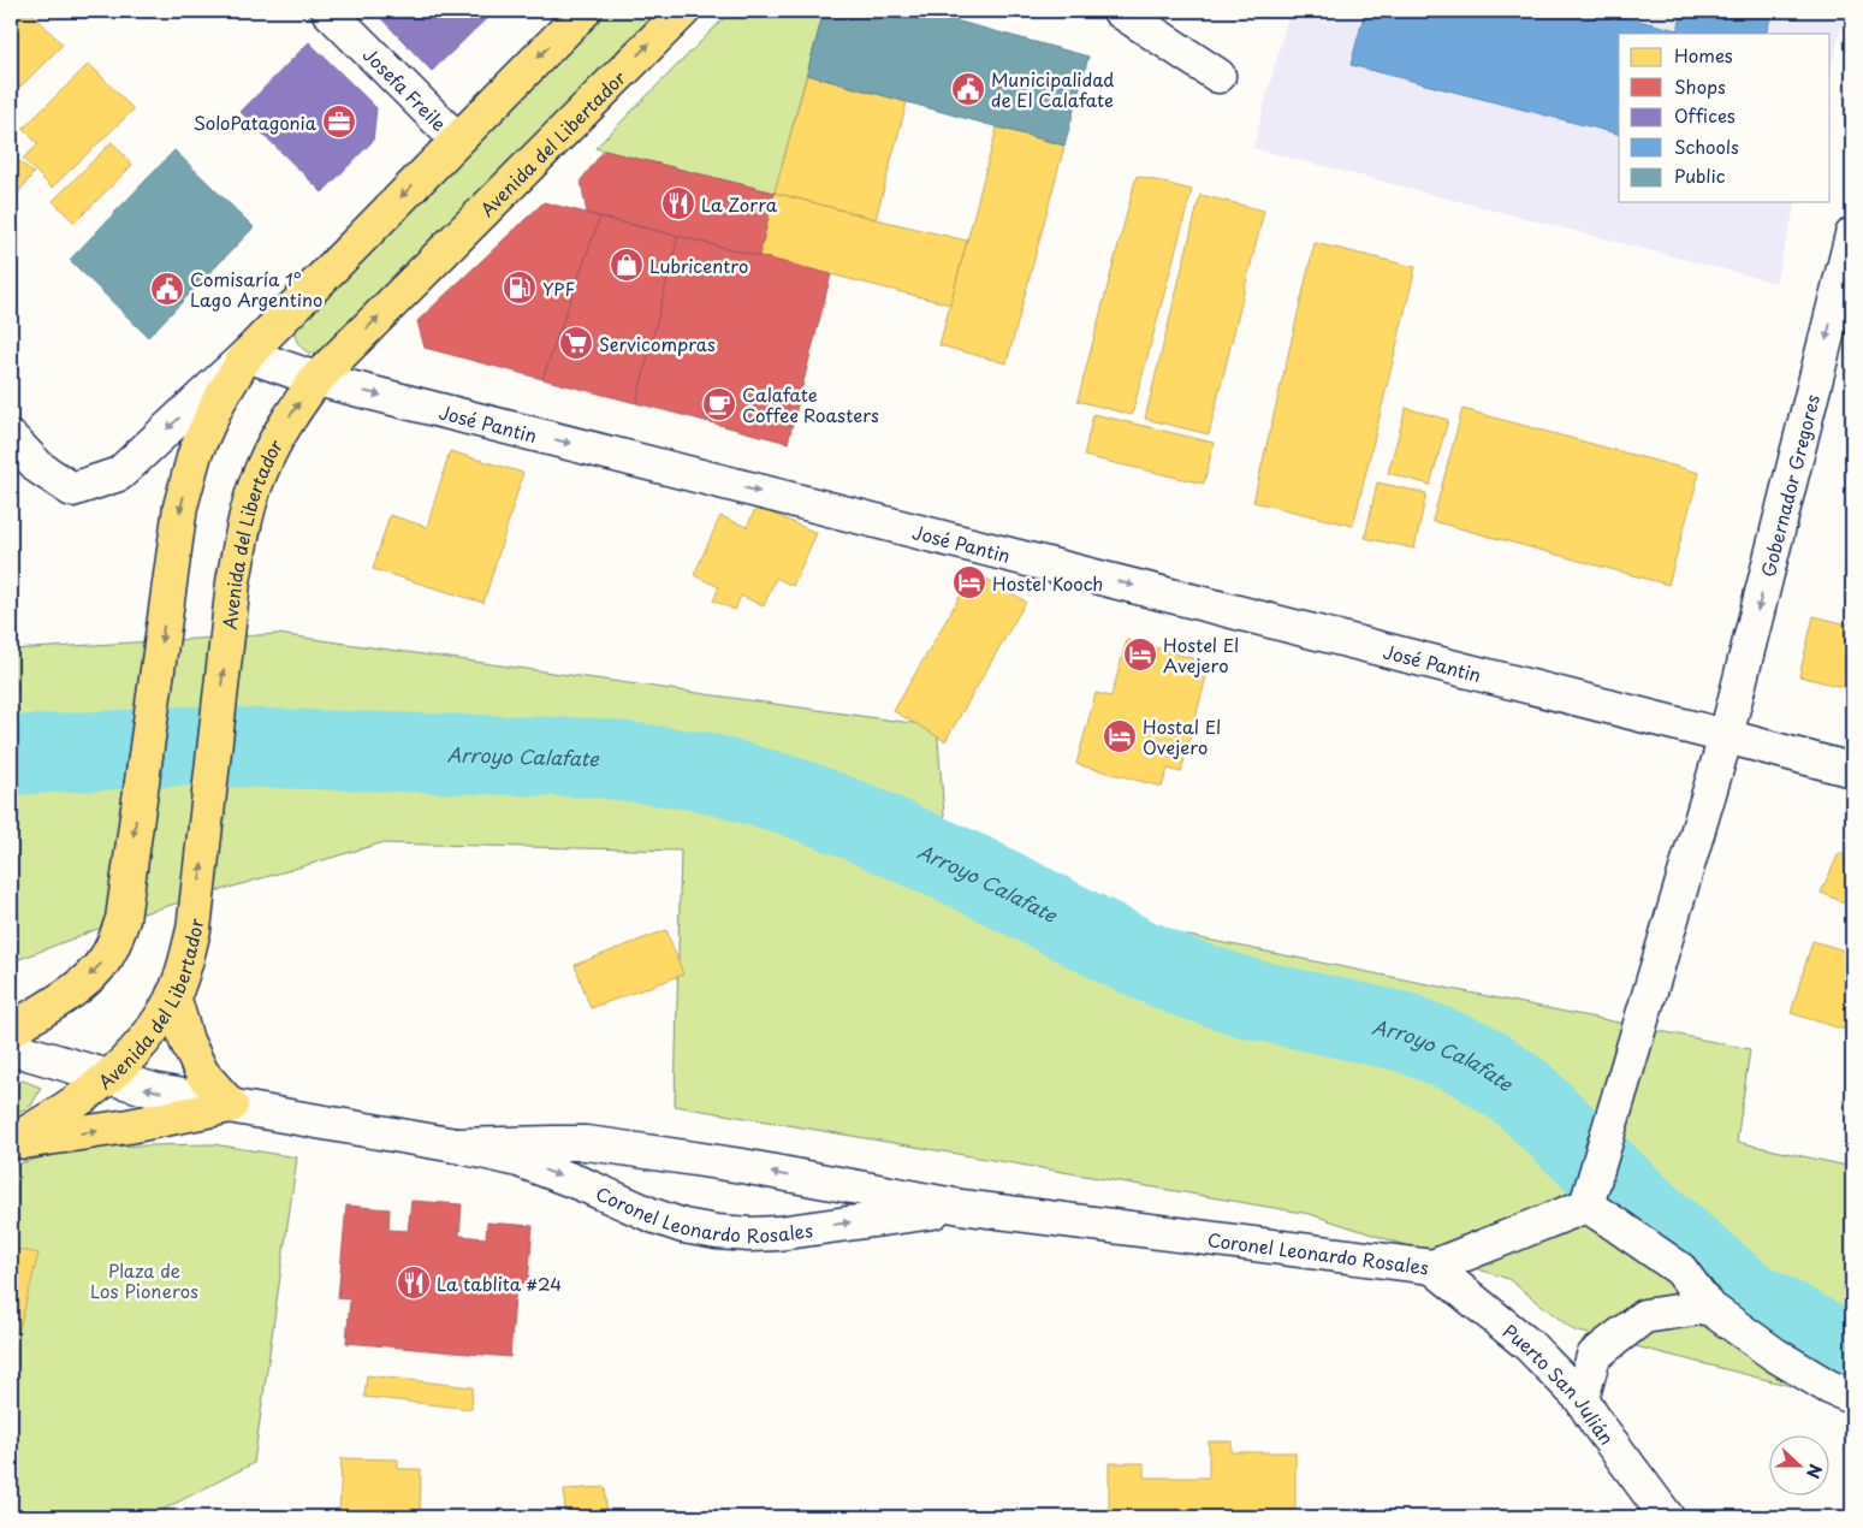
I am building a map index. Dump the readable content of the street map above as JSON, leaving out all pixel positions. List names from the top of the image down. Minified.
{"streets":{"main road":["Avenida del Libertador"],"street":["Josefa Freile","José Pantin","Gobernador Gregores","Coronel Leonardo Rosales","Puerto San Julián"]},"crossings":[["Avenida del Libertador","José Pantin"],["Avenida del Libertador","Coronel Leonardo Rosales"],["José Pantin","Gobernador Gregores"],["Gobernador Gregores","Coronel Leonardo Rosales"],["Coronel Leonardo Rosales","Puerto San Julián"]],"one_way":["José Pantin","Gobernador Gregores"],"water":["Arroyo Calafate"],"parks":["Plaza de Los Pioneros"],"places":{"public building":["Municipalidad de El Calafate","Comisaría 1° Lago Argentino"],"office":["SoloPatagonia"],"restaurant":["La Zorra","La tablita #24"],"shop":["Lubricentro"],"fuel station":["YPF"],"supermarket":["Servicompras"],"cafe":["Calafate Coffee Roasters"],"hotel":["Hostel Kooch","Hostel El Avejero","Hostal El Ovejero"]},"legend":["Homes","Shops","Offices","Schools","Public"],"north":"right"}
